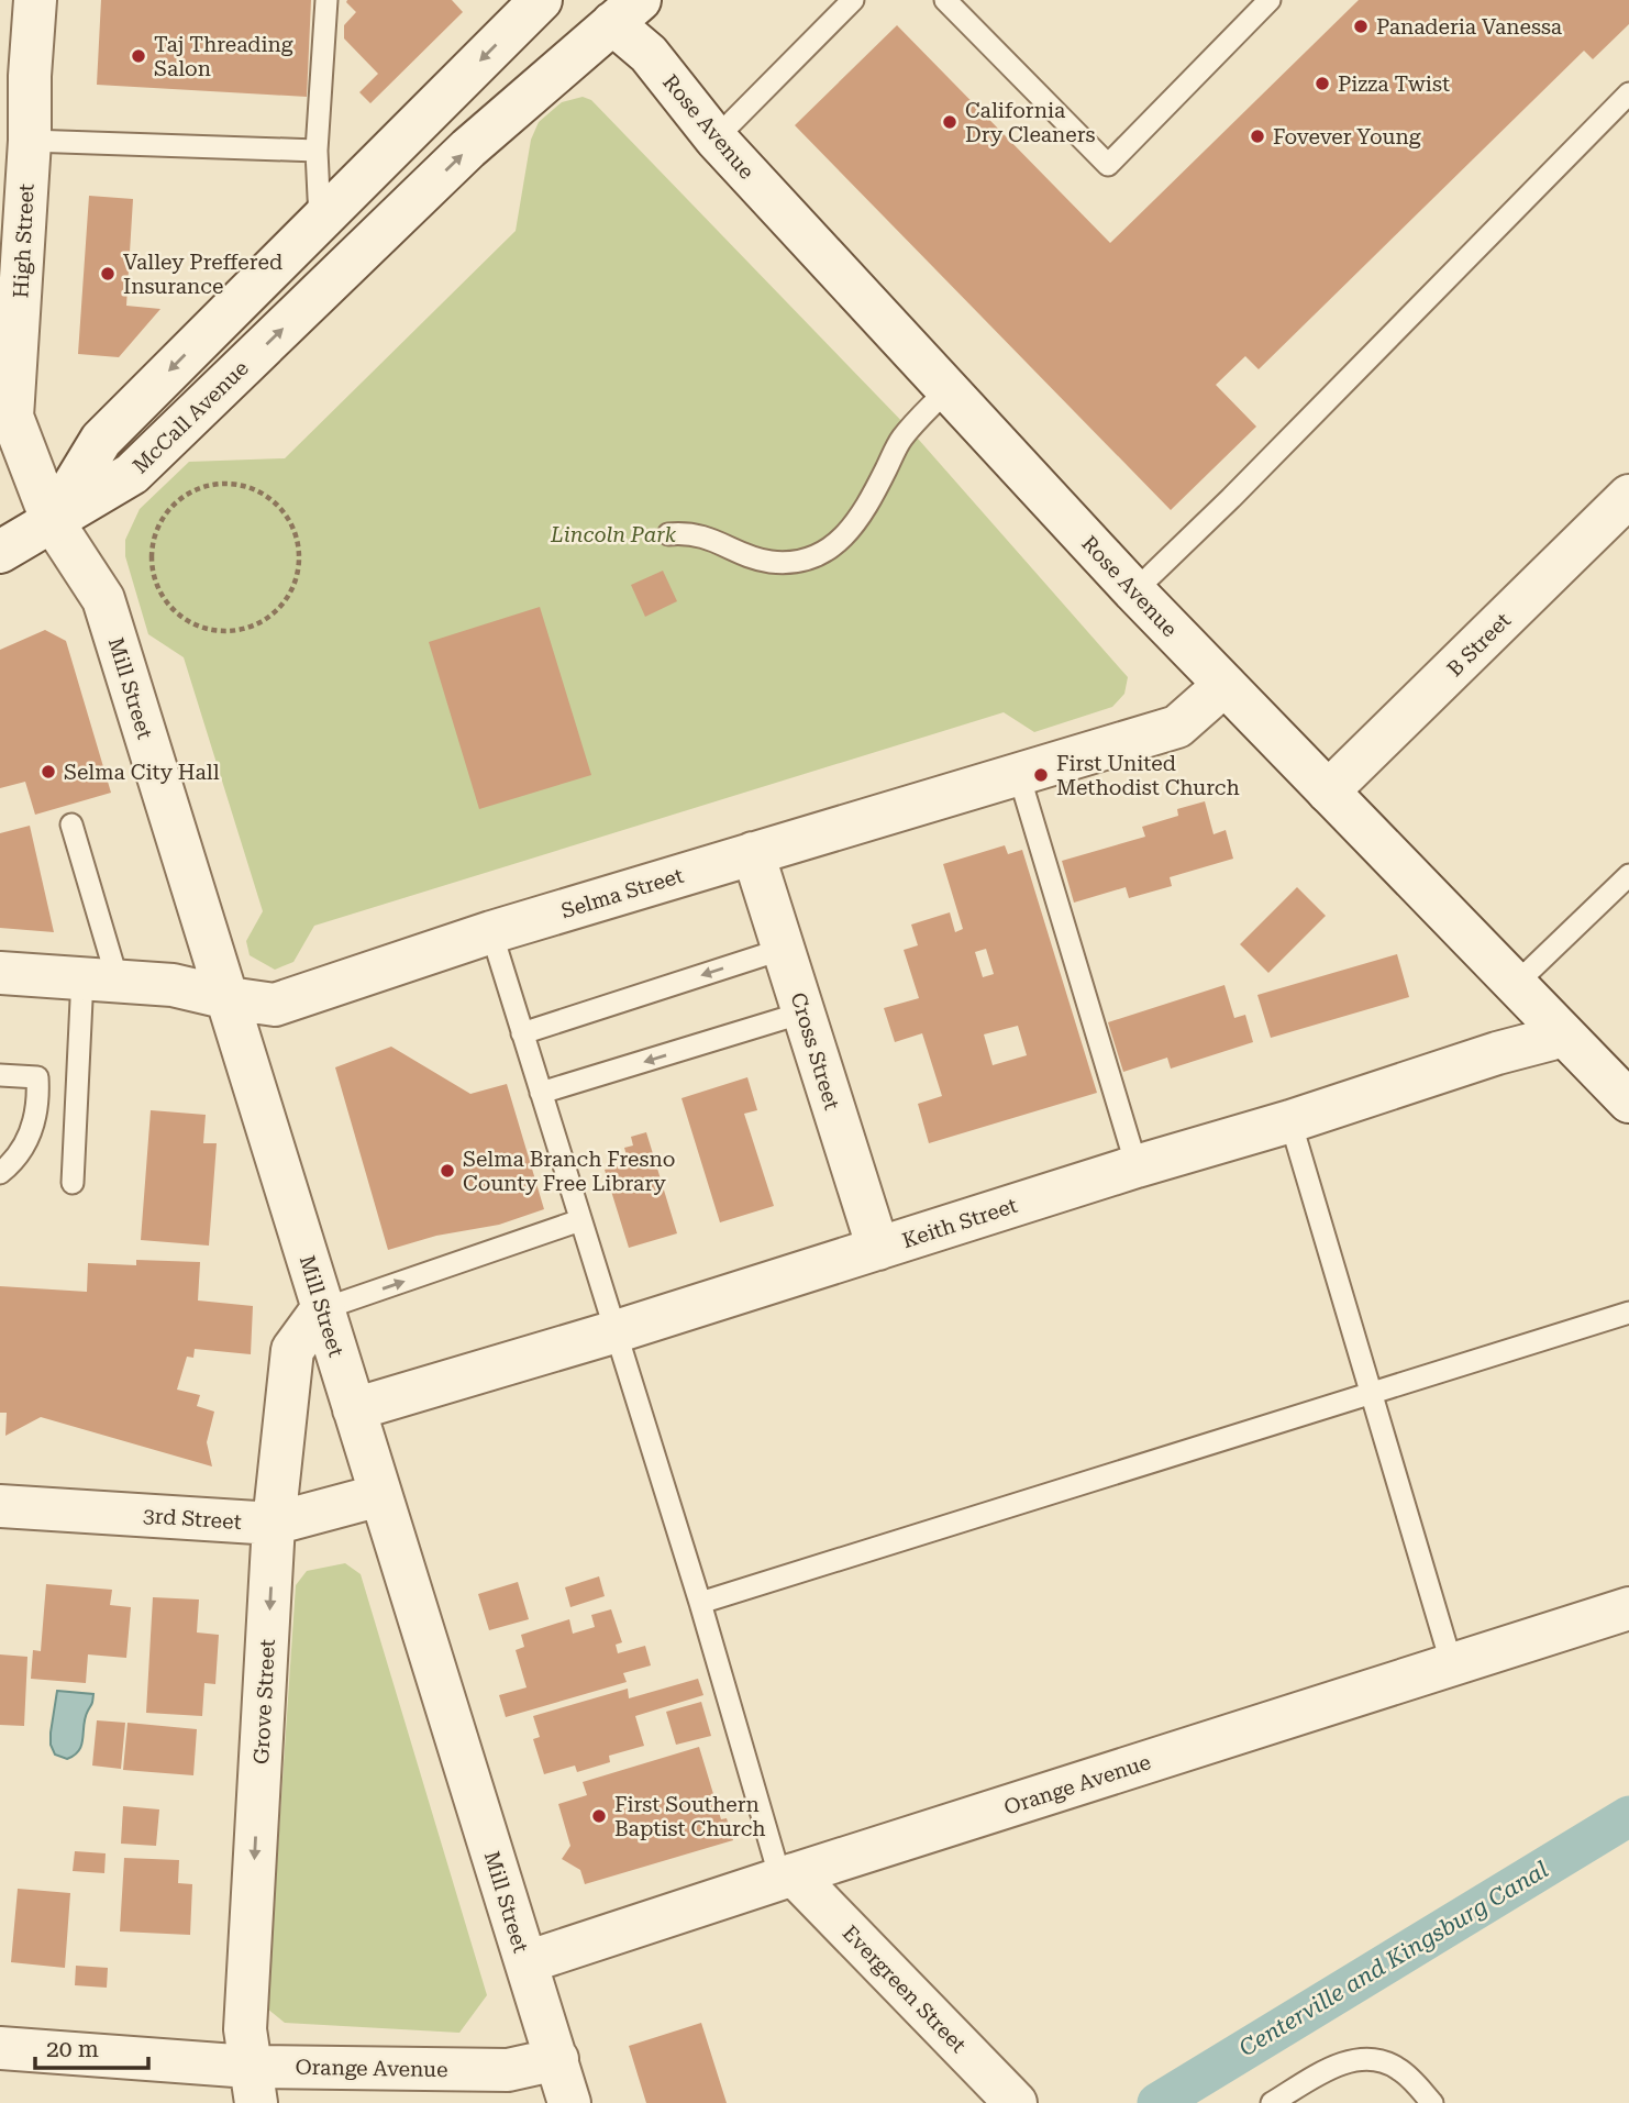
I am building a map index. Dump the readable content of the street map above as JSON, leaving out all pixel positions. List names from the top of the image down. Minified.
{"streets":{"street":["Rose Avenue","High Street","McCall Avenue","B Street","Mill Street","Selma Street","Cross Street","Keith Street","3rd Street","Grove Street","Orange Avenue","Evergreen Street"]},"crossings":[["Rose Avenue","McCall Avenue"],["Rose Avenue","B Street"],["Rose Avenue","Selma Street"],["Rose Avenue","Keith Street"],["High Street","McCall Avenue"],["High Street","Mill Street"],["McCall Avenue","Mill Street"],["Mill Street","Selma Street"],["Mill Street","Keith Street"],["Mill Street","3rd Street"],["Mill Street","Grove Street"],["Mill Street","Orange Avenue"],["Selma Street","Cross Street"],["Cross Street","Keith Street"],["3rd Street","Grove Street"],["Grove Street","Orange Avenue"],["Orange Avenue","Evergreen Street"]],"one_way":["Grove Street"],"water":["Centerville and Kingsburg Canal"],"parks":["Lincoln Park"],"places":["Panaderia Vanessa","Taj Threading Salon","Pizza Twist","California Dry Cleaners","Fovever Young","Valley Preffered Insurance","Selma City Hall","First United Methodist Church","Selma Branch Fresno County Free Library","First Southern Baptist Church"],"scale_bar":"20 m"}
